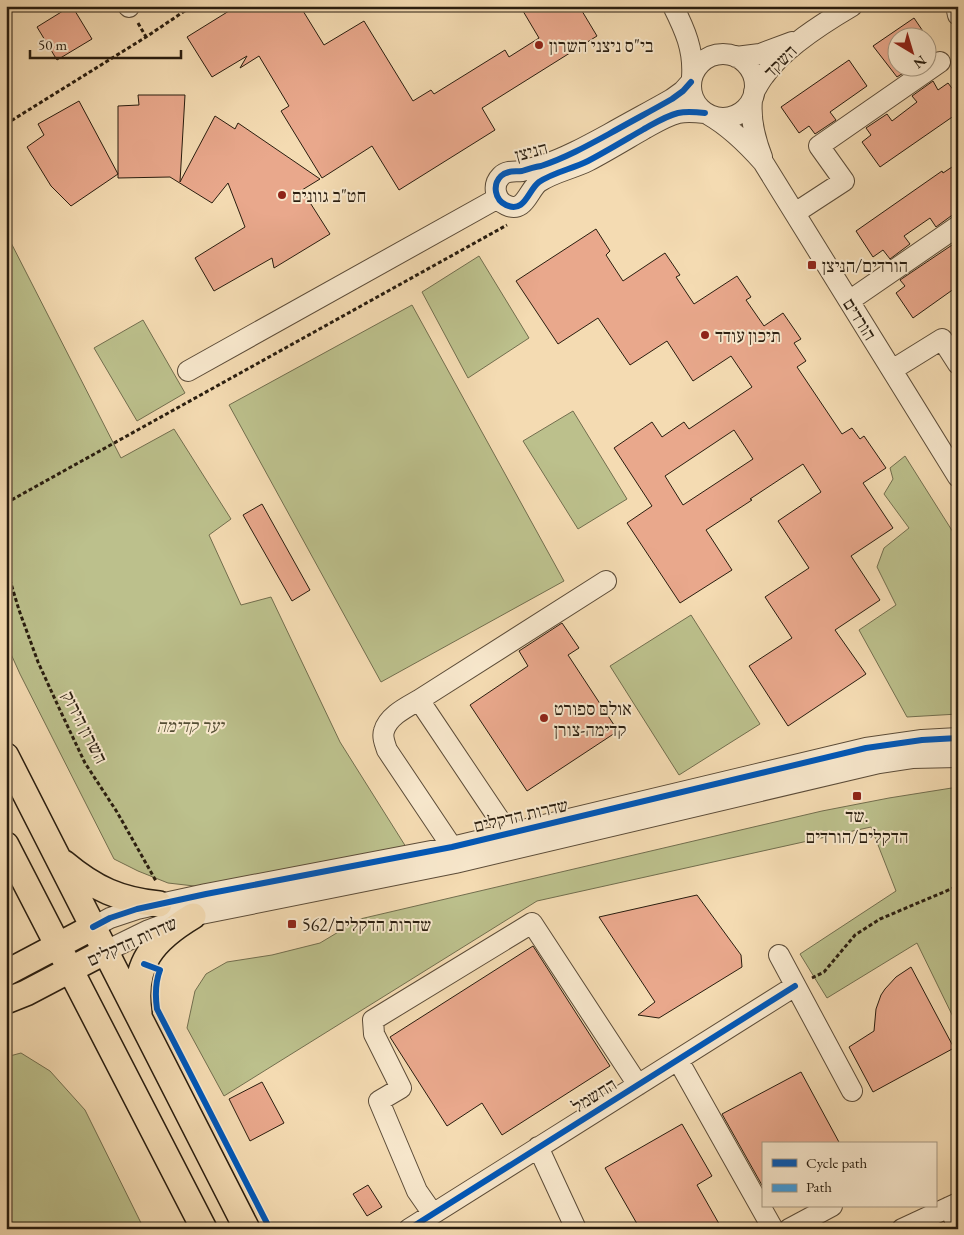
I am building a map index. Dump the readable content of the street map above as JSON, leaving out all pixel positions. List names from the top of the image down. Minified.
{"streets":{"main road":["שדרות הדקלים"],"street":["השקד","הניצן","הורדים","החשמל"],"path":["השרון הירוק"]},"crossings":[["השקד","הניצן"],["השקד","הורדים"],["הניצן","הורדים"],["השרון הירוק","שדרות הדקלים"]],"parks":["יער קדימה"],"places":{"other":["בי\"ס ניצני השרון","חט\"ב גוונים","תיכון עודד","אולם ספורט קדימה-צורן"],"transit":["הורדים/הניצן","שד. הדקלים/הורדים","שדרות הדקלים/562"]},"legend":["Cycle path","Path"],"scale_bar":"50 m","north":"bottom right"}
